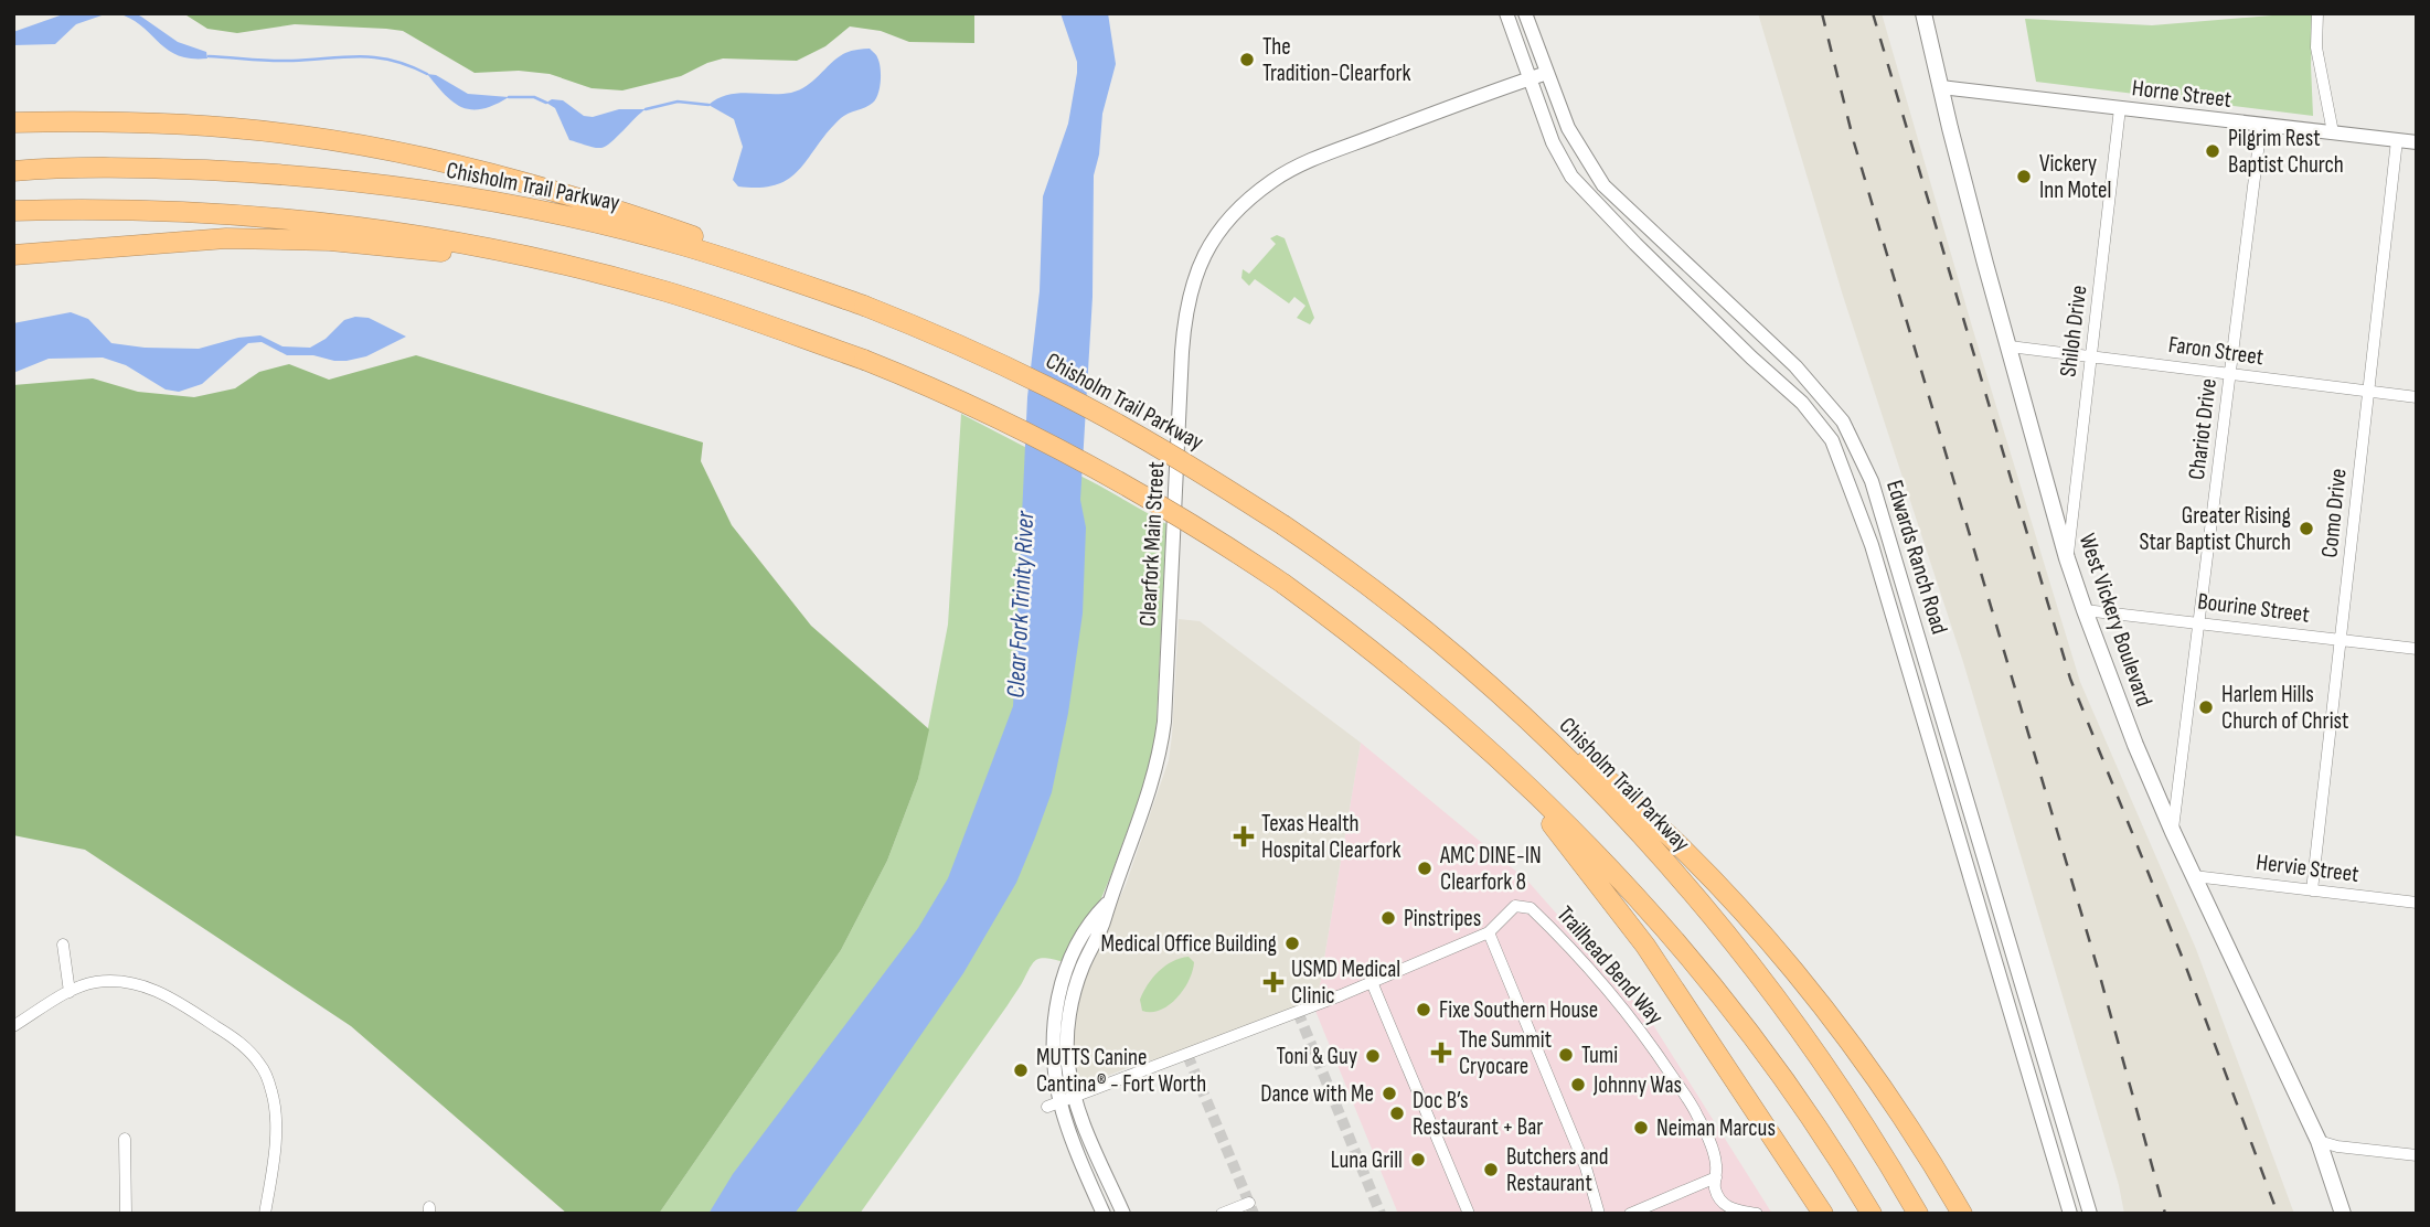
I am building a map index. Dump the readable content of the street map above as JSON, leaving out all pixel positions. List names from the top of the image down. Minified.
{"streets":{"highway":["Chisholm Trail Parkway"],"main road":["West Vickery Boulevard"],"street":["Horne Street","Shiloh Drive","Faron Street","Chariot Drive","Como Drive","Clearfork Main Street","Edwards Ranch Road","Bourine Street","Hervie Street","Trailhead Bend Way"]},"crossings":[["Horne Street","Shiloh Drive"],["Horne Street","Chariot Drive"],["Horne Street","Como Drive"],["Horne Street","West Vickery Boulevard"],["Shiloh Drive","Faron Street"],["Shiloh Drive","West Vickery Boulevard"],["Faron Street","Chariot Drive"],["Faron Street","Como Drive"],["Faron Street","West Vickery Boulevard"],["Chariot Drive","Bourine Street"],["Chariot Drive","West Vickery Boulevard"],["Como Drive","Bourine Street"],["Como Drive","Hervie Street"],["Clearfork Main Street","Edwards Ranch Road"],["Clearfork Main Street","Trailhead Bend Way"],["Bourine Street","West Vickery Boulevard"],["West Vickery Boulevard","Hervie Street"]],"water":["Clear Fork Trinity River"],"places":{"other":["The Tradition-Clearfork","Pilgrim Rest Baptist Church","Vickery Inn Motel","Greater Rising Star Baptist Church","Harlem Hills Church of Christ","AMC DINE-IN Clearfork 8","Pinstripes","Medical Office Building","Fixe Southern House","Tumi","Toni & Guy","MUTTS Canine Cantina® - Fort Worth","Johnny Was","Dance with Me","Doc B’s Restaurant + Bar","Neiman Marcus","Luna Grill","Butchers and Restaurant"],"health":["Texas Health Hospital Clearfork","USMD Medical Clinic","The Summit Cryocare"]}}
